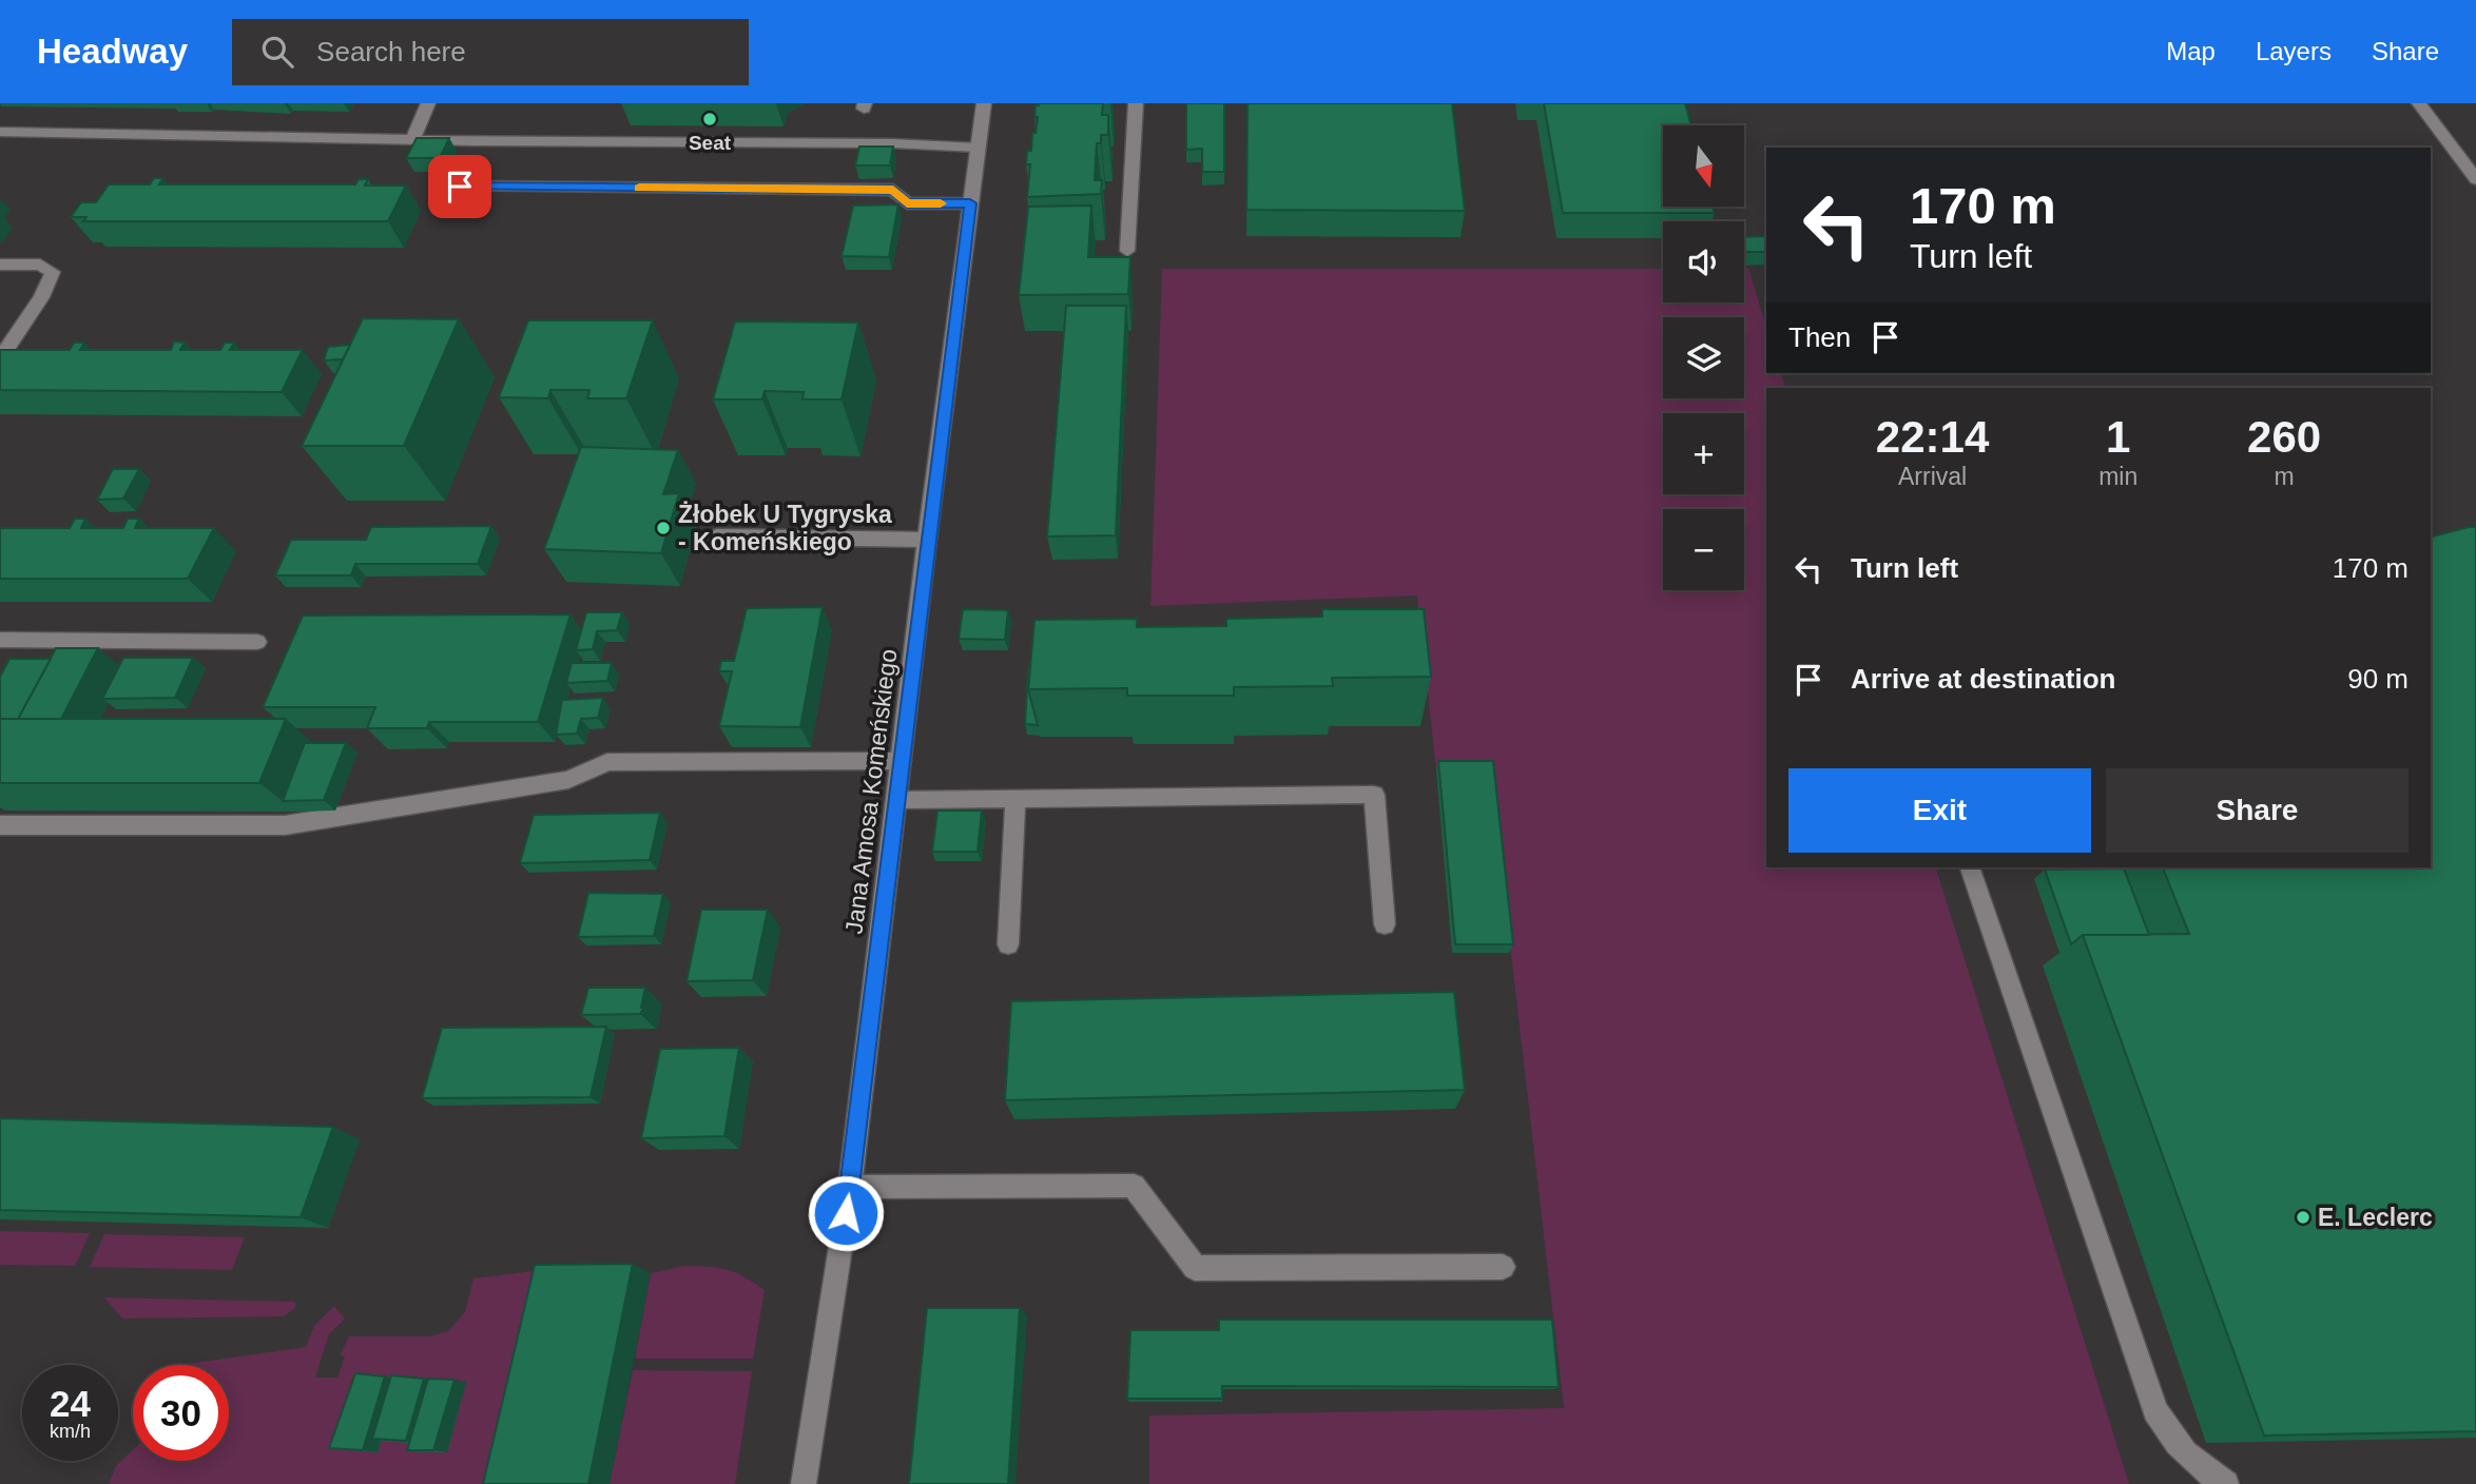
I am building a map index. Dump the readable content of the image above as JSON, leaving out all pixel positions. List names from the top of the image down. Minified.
{"streets":{"street":["Jana Amosa Komeńskiego"]},"places":["Seat","Żłobek U Tygryska - Komeńskiego","E. Leclerc"],"north":"bottom","page":{"header":"Headway","search":"Search here","nav":["Map","Layers","Share"],"map_buttons":["+","−"],"turn":["170 m","Turn left"],"then":"Then","eta":["22:14","Arrival","1","min","260","m"],"list":[{"name":"Turn left","value":"170 m"},{"name":"Arrive at destination","value":"90 m"}],"buttons":["Exit","Share"],"speed":"24 km/h","limit":"30"}}
